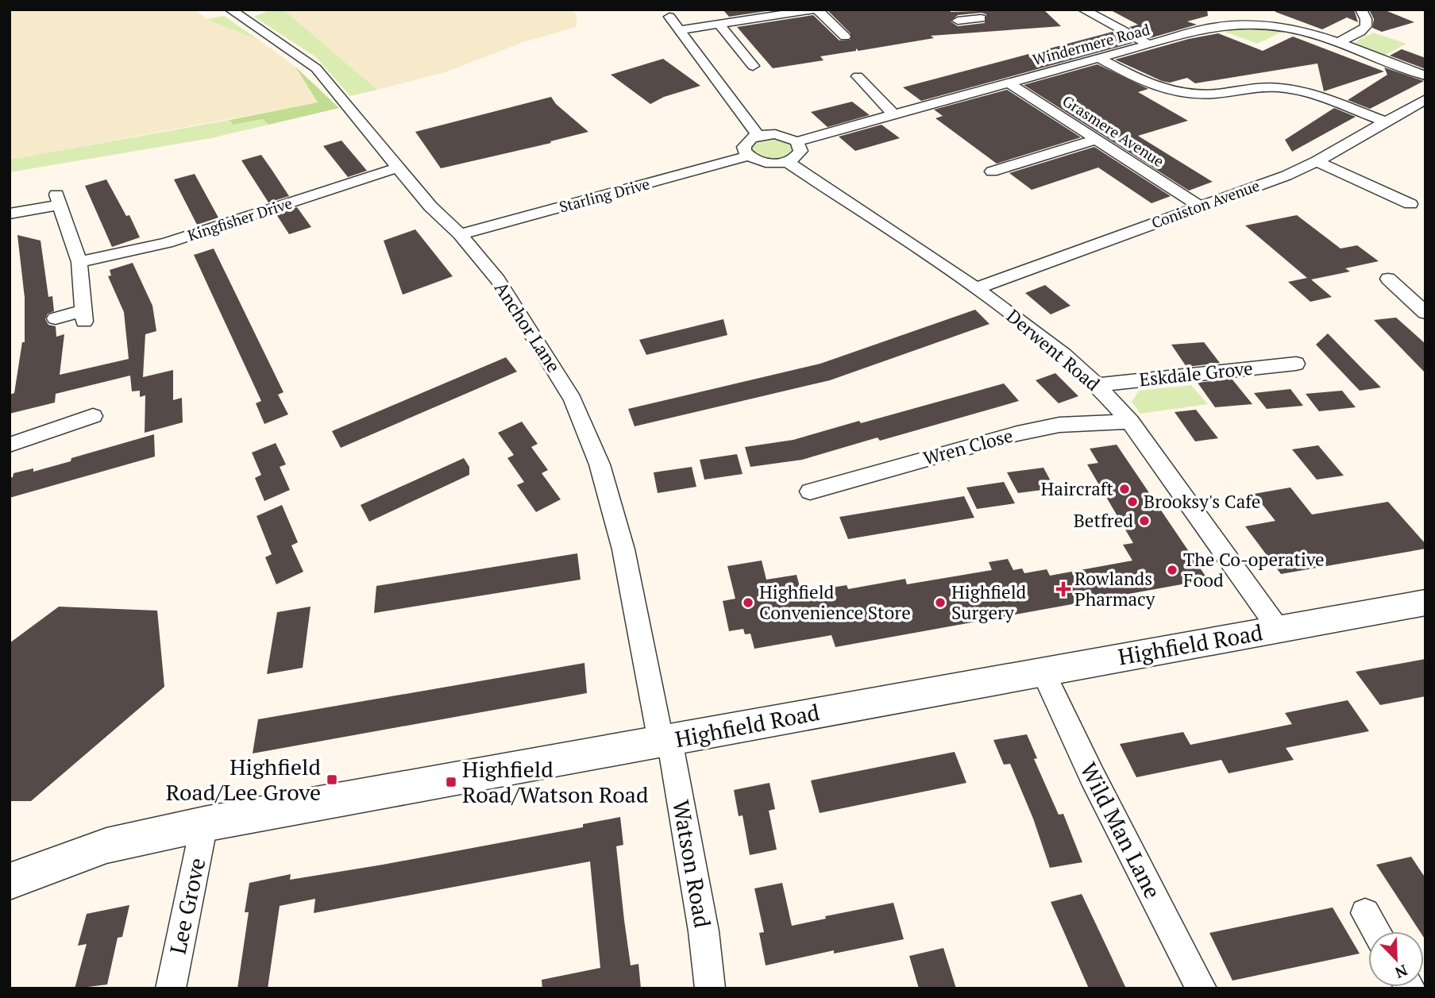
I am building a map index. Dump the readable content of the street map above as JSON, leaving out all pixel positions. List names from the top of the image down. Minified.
{"streets":{"street":["Windermere Road","Grasmere Avenue","Starling Drive","Coniston Avenue","Kingfisher Drive","Anchor Lane","Derwent Road","Eskdale Grove","Wren Close","Highfield Road","Wild Man Lane","Watson Road","Lee Grove"]},"crossings":[["Windermere Road","Grasmere Avenue"],["Grasmere Avenue","Coniston Avenue"],["Starling Drive","Anchor Lane"],["Starling Drive","Derwent Road"],["Coniston Avenue","Derwent Road"],["Kingfisher Drive","Anchor Lane"],["Anchor Lane","Highfield Road"],["Anchor Lane","Watson Road"],["Derwent Road","Eskdale Grove"],["Derwent Road","Wren Close"],["Derwent Road","Highfield Road"],["Highfield Road","Wild Man Lane"],["Highfield Road","Watson Road"],["Highfield Road","Lee Grove"]],"places":{"other":["Haircraft","Brooksy's Cafe","Betfred","The Co-operative Food","Highfield Convenience Store","Highfield Surgery"],"health":["Rowlands Pharmacy"],"transit":["Highfield Road/Lee Grove","Highfield Road/Watson Road"]},"north":"bottom right"}
